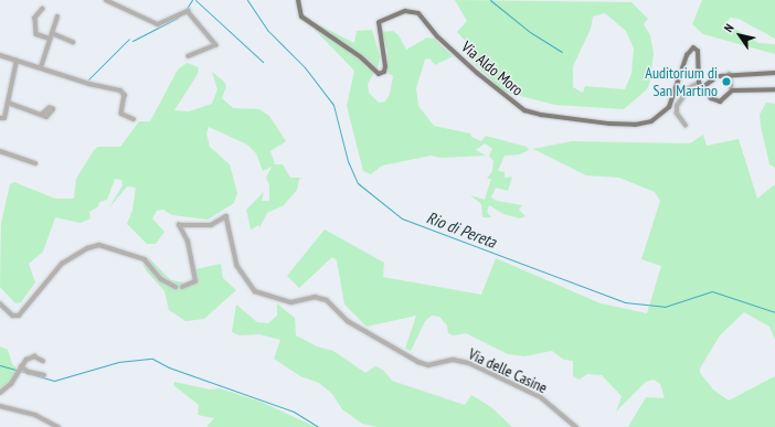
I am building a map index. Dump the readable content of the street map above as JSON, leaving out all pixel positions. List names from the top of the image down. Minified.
{"streets":{"main road":["Via Aldo Moro"],"street":["Via delle Casine"]},"water":["Rio di Pereta"],"places":["Auditorium di San Martino"],"north":"top left"}
